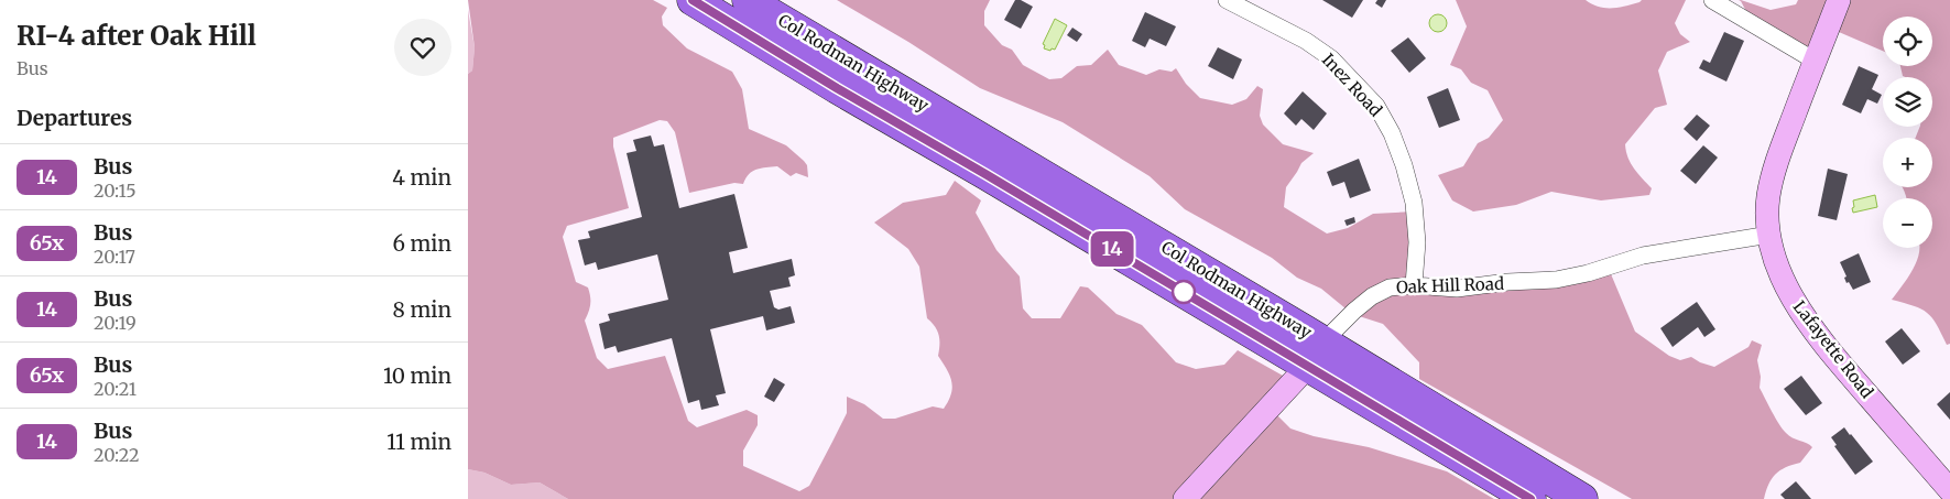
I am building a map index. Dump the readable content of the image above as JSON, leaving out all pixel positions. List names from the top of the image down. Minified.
{"streets":{"highway":["Col Rodman Highway"],"street":["Inez Road","Oak Hill Road","Lafayette Road"]},"crossings":[["Col Rodman Highway","Oak Hill Road"],["Inez Road","Oak Hill Road"],["Oak Hill Road","Lafayette Road"]],"lines":["bus line 14"],"page":{"heading":[["RI-4 after Oak Hill","Bus"],"Departures"],"on_map":"14","map_buttons":["+","−"],"list":[{"mark":"14","name":"Bus","note":"20:15","value":"4 min"},{"mark":"65x","name":"Bus","note":"20:17","value":"6 min"},{"mark":"14","name":"Bus","note":"20:19","value":"8 min"},{"mark":"65x","name":"Bus","note":"20:21","value":"10 min"},{"mark":"14","name":"Bus","note":"20:22","value":"11 min"}]}}
